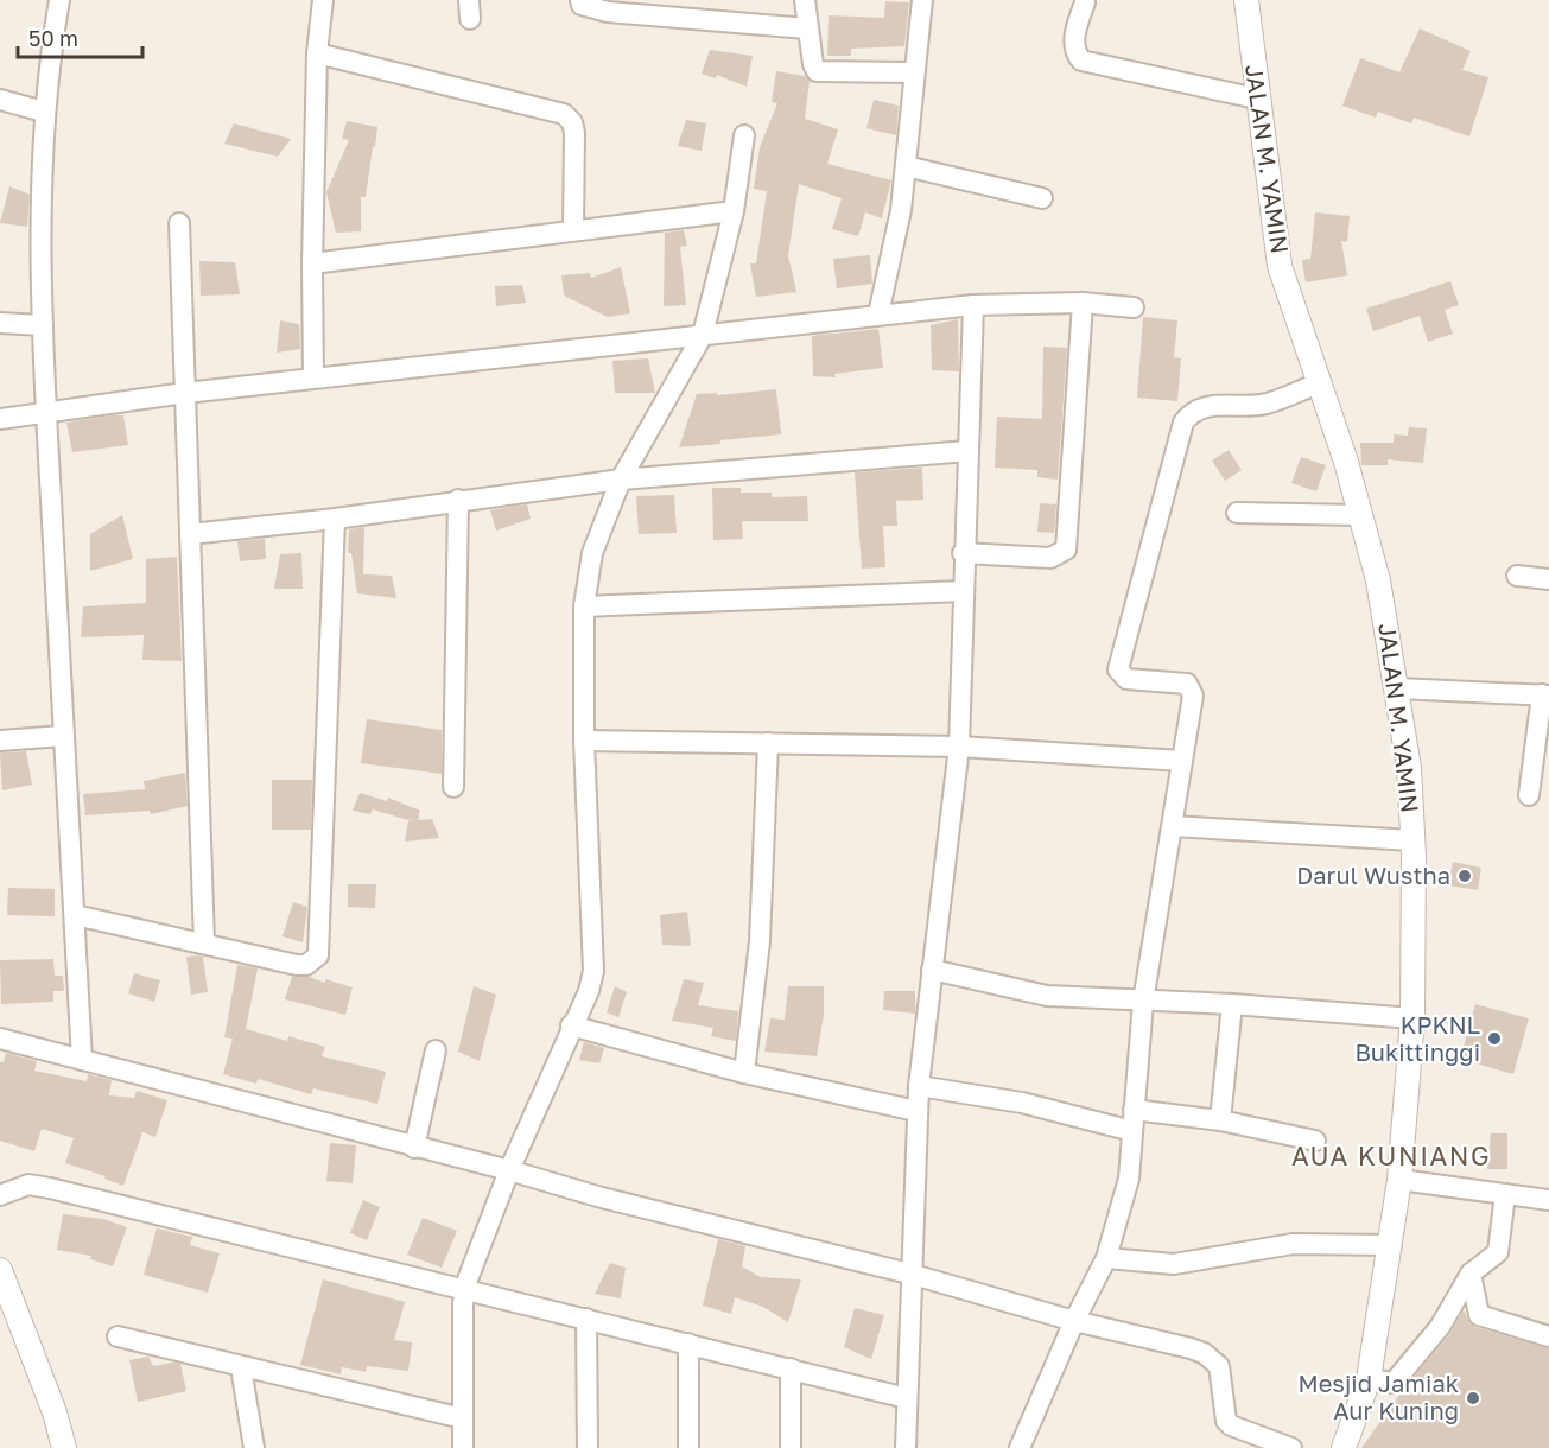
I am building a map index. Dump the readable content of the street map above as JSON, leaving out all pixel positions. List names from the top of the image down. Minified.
{"streets":{"street":["JALAN M. YAMIN"]},"districts":["AUA KUNIANG"],"places":["Darul Wustha","KPKNL Bukittinggi","Mesjid Jamiak Aur Kuning"],"scale_bar":"50 m"}
